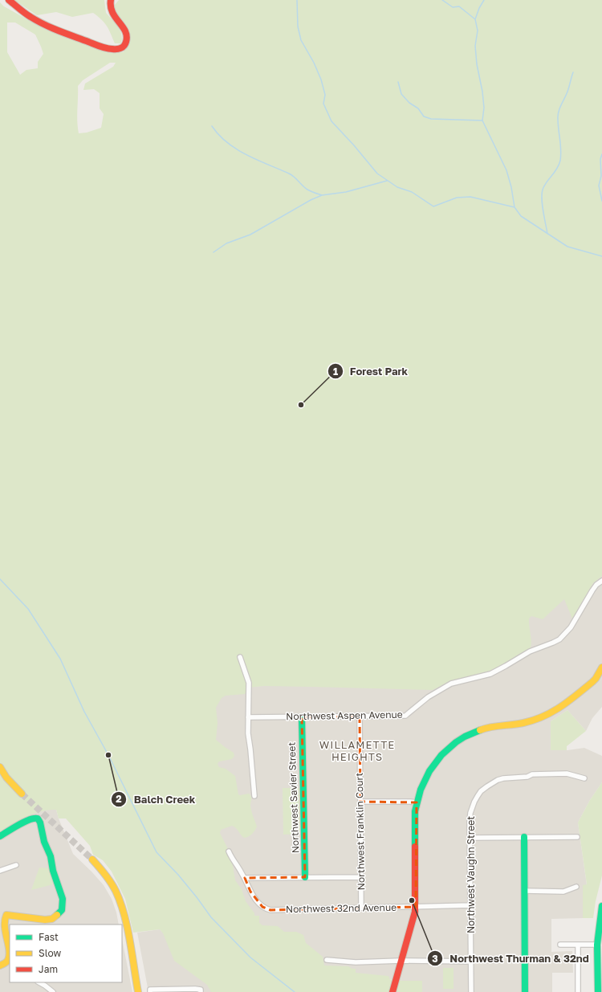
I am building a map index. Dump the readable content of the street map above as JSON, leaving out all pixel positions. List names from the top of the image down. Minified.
{"streets":{"street":["Northwest Aspen Avenue","Northwest Savier Street","Northwest Franklin Court","Northwest Vaughn Street","Northwest 32nd Avenue"]},"crossings":[["Northwest Aspen Avenue","Northwest Savier Street"],["Northwest Aspen Avenue","Northwest Franklin Court"],["Northwest Franklin Court","Northwest 32nd Avenue"],["Northwest Vaughn Street","Northwest 32nd Avenue"]],"districts":["WILLAMETTE HEIGHTS"],"places":["Forest Park","Balch Creek","Northwest Thurman & 32nd"],"legend":["Fast","Slow","Jam"]}
